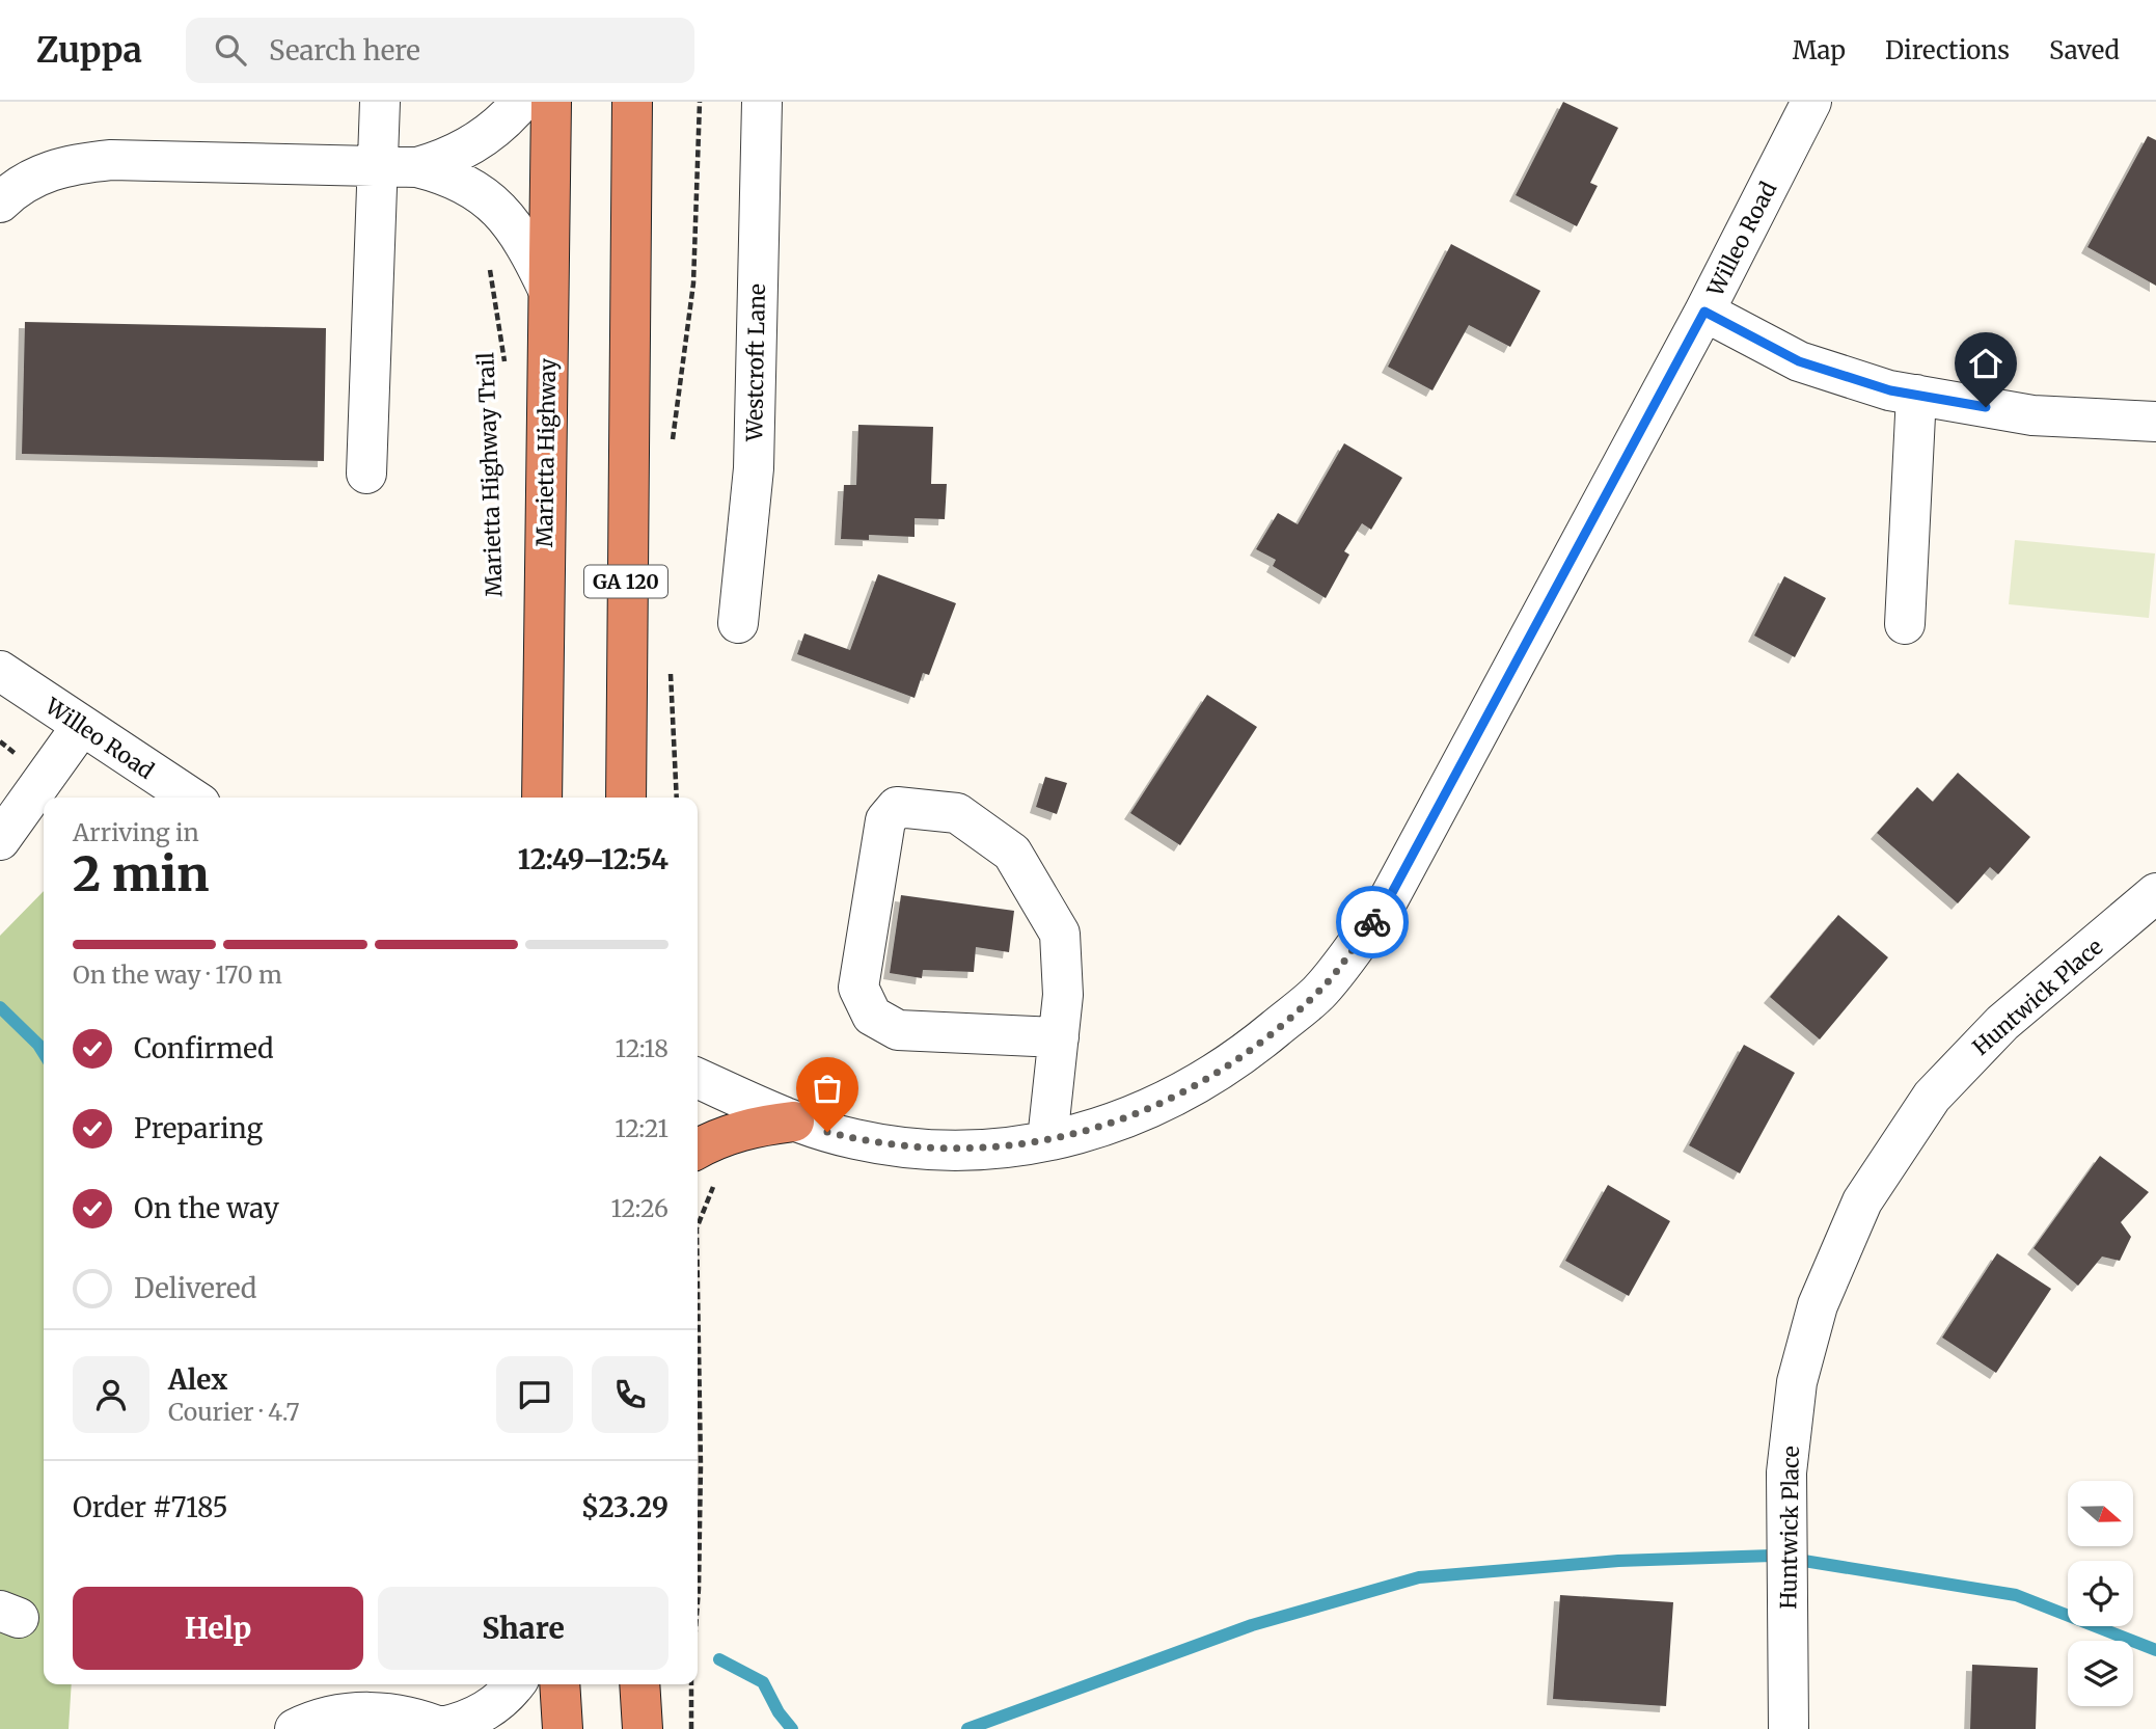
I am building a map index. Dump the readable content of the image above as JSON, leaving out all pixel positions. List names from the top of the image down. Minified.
{"streets":{"highway":["Marietta Highway","GA 120"],"street":["Willeo Road","Westcroft Lane","Huntwick Place"],"path":["Marietta Highway Trail"]},"north":"right","page":{"header":"Zuppa","search":"Search here","nav":["Map","Directions","Saved"],"heading":["2 min","Arriving in","12:49–12:54"],"panel":["Alex","Courier · 4.7","Order #7185","$23.29"],"bar":"On the way · 170 m","list":[["Confirmed","12:18"],["Preparing","12:21"],["On the way","12:26"],"Delivered"],"buttons":["Help","Share"]}}
